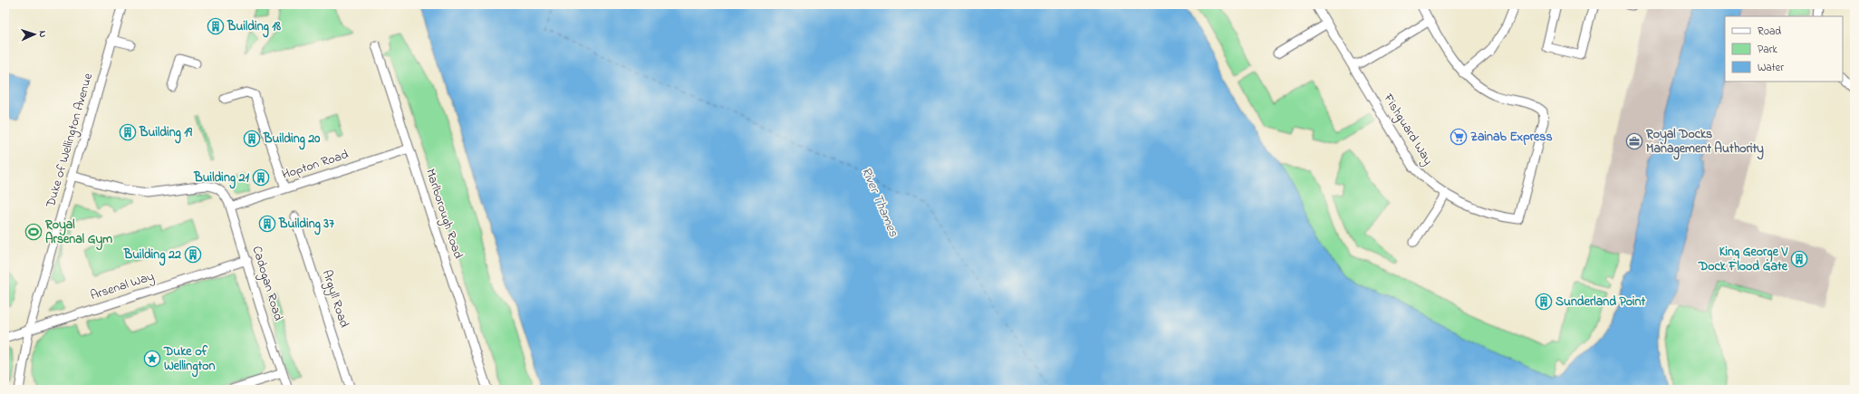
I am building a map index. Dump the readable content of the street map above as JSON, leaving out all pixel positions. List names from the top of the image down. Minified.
{"streets":{"street":["Fishguard Way","Duke of Wellington Avenue","Hopton Road","Marlborough Road","Cadogan Road","Arsenal Way","Argyll Road"]},"crossings":[["Duke of Wellington Avenue","Cadogan Road"],["Duke of Wellington Avenue","Arsenal Way"],["Hopton Road","Marlborough Road"],["Hopton Road","Cadogan Road"],["Cadogan Road","Arsenal Way"]],"water":["River Thames"],"places":{"building":["Building 18","Building 19","Building 20","Building 21","Building 37","Building 22","King George V Dock Flood Gate","Sunderland Point"],"supermarket":["Zainab Express"],"office":["Royal Docks Management Authority"],"sports":["Royal Arsenal Gym"],"place":["Duke of Wellington"]},"legend":["Road","Park","Water"],"north":"right"}
